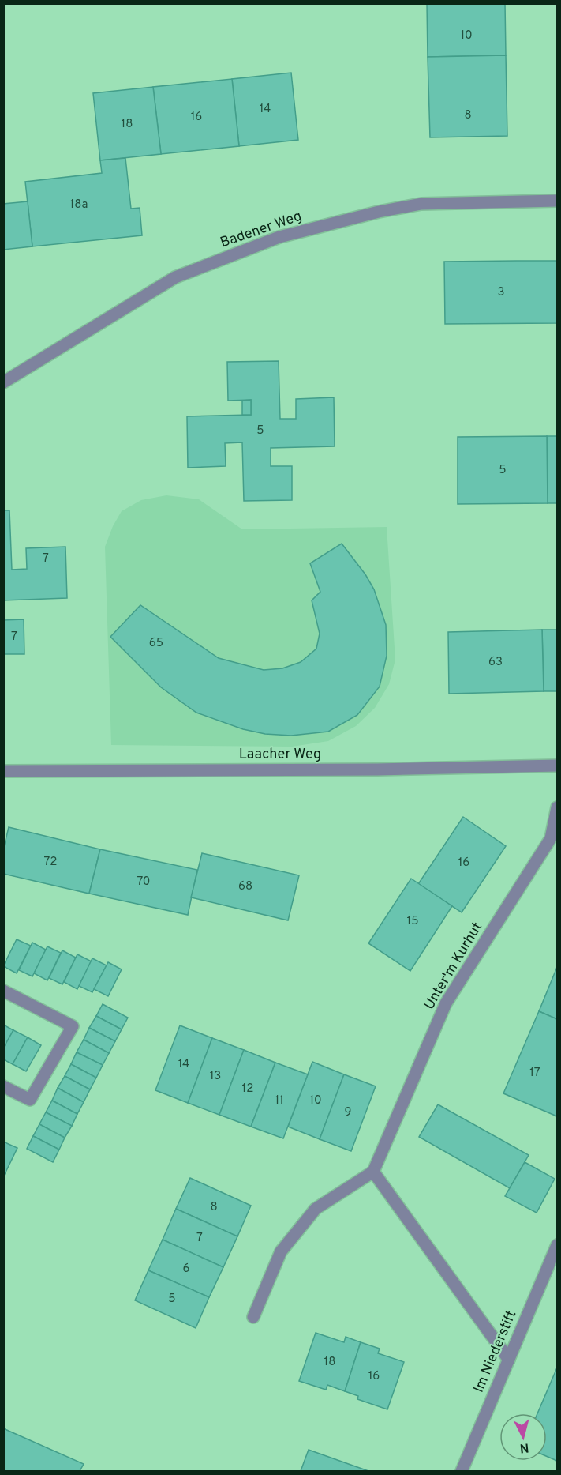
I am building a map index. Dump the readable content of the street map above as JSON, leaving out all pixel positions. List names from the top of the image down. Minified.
{"streets":{"street":["Badener Weg","Laacher Weg","Unter'm Kurhut","Im Niederstift"]},"house_numbers":["10","14","8","16","18","18a","3","5","5","7","7","65","63","72","16","70","68","15","14","17","13","12","11","10","9","8","7","6","5","18","16"],"north":"bottom"}
